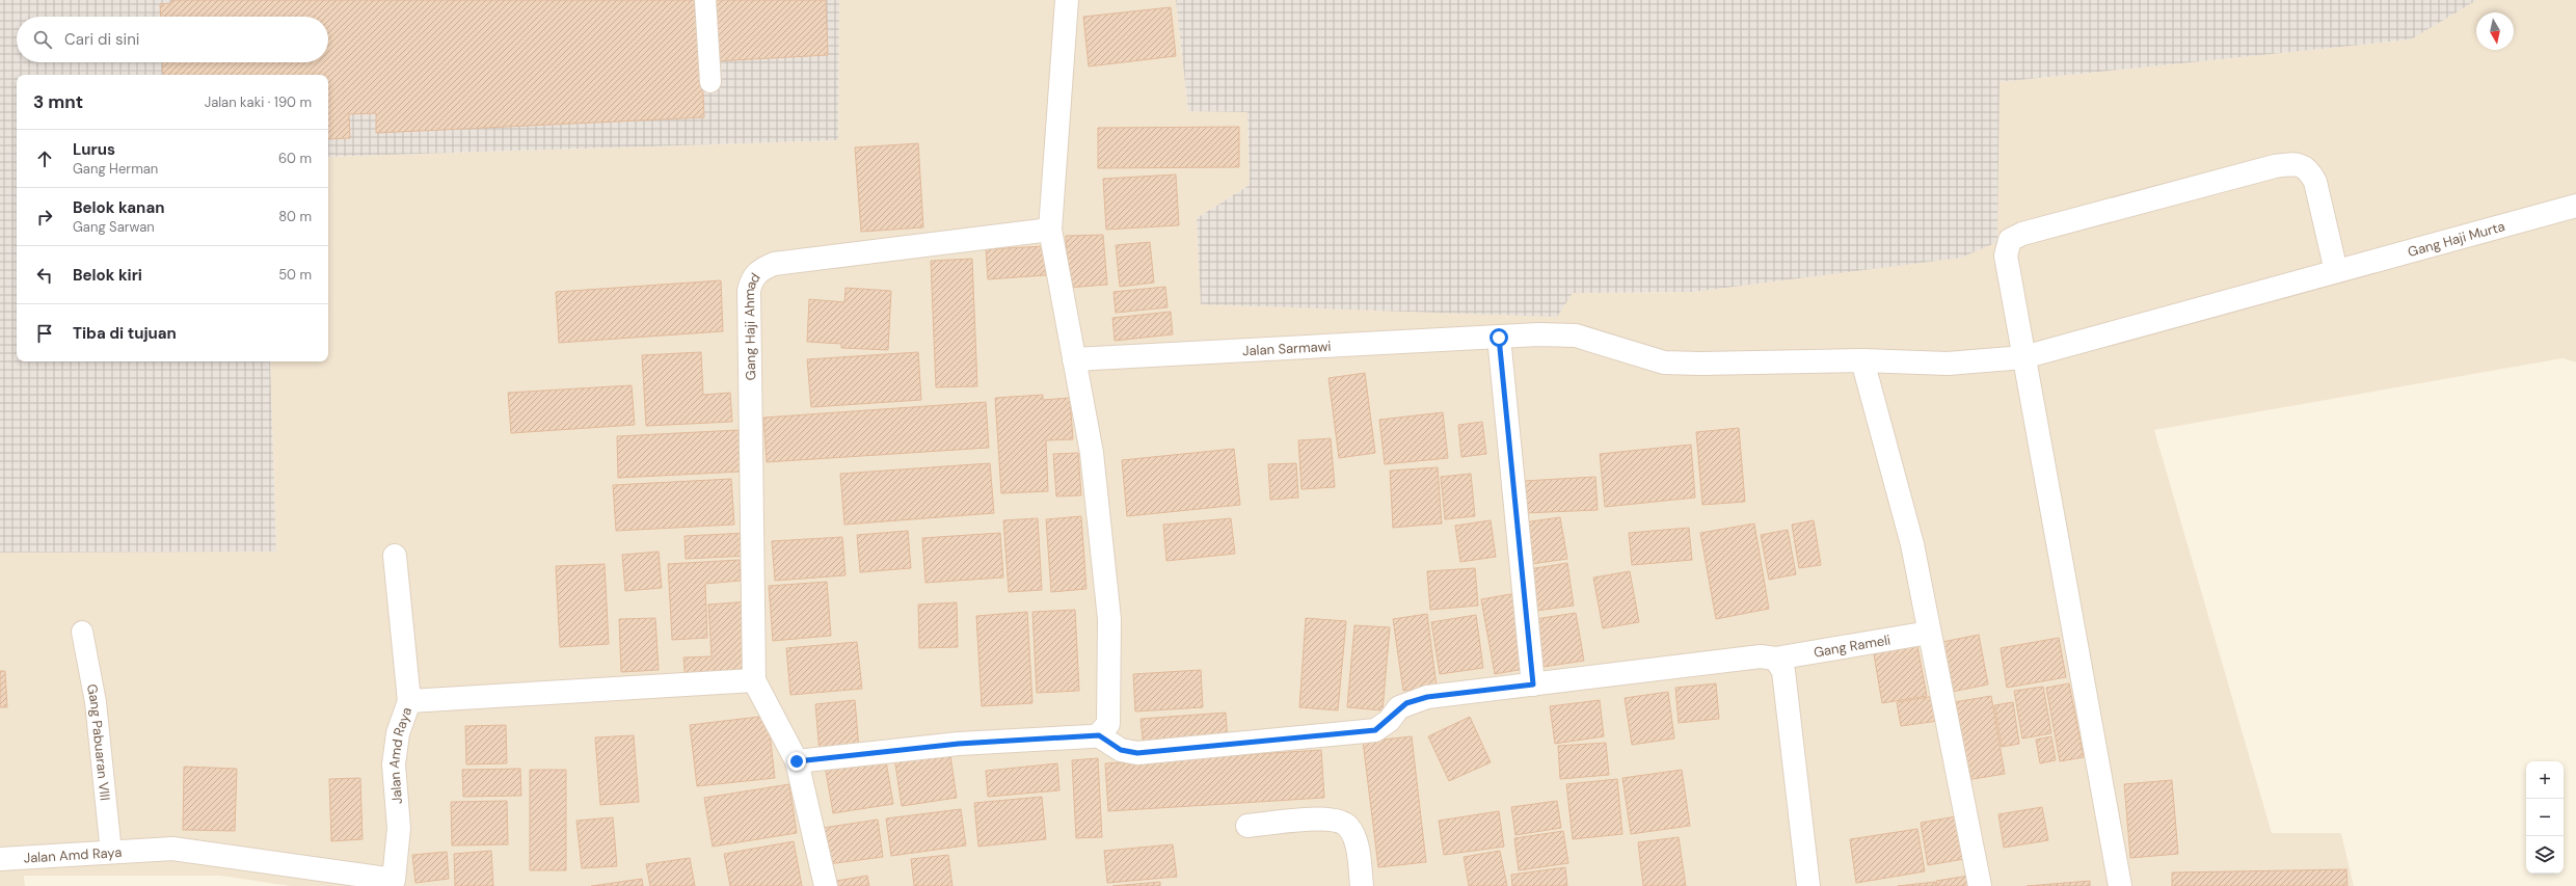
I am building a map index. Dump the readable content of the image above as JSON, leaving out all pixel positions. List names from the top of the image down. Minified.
{"streets":{"street":["Gang Haji Murta","Gang Haji Ahmad","Jalan Sarmawi","Gang Rameli","Jalan Amd Raya"],"lane":["Gang Pabuaran VIII"]},"crossings":[["Gang Haji Murta","Jalan Sarmawi"],["Gang Haji Ahmad","Jalan Amd Raya"],["Gang Pabuaran VIII","Jalan Amd Raya"]],"north":"bottom","page":{"search":"Cari di sini","heading":["3 mnt","Jalan kaki · 190 m"],"list":[["Lurus","Gang Herman","60 m"],["Belok kanan","Gang Sarwan","80 m"],["Belok kiri","50 m"],"Tiba di tujuan"],"map_buttons":["+","−"]}}
